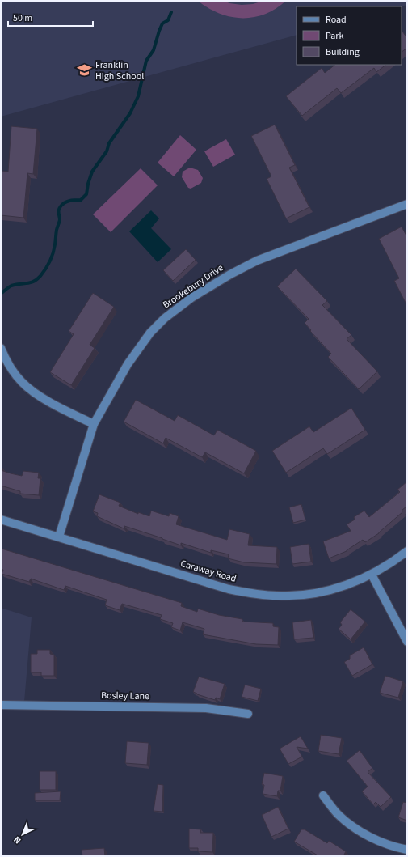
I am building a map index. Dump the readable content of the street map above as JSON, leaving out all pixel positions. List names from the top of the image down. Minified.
{"streets":{"street":["Brookebury Drive","Caraway Road","Bosley Lane"]},"crossings":[["Brookebury Drive","Caraway Road"]],"places":{"school or university":["Franklin High School"]},"legend":["Road","Park","Building"],"scale_bar":"50 m","north":"bottom left"}
